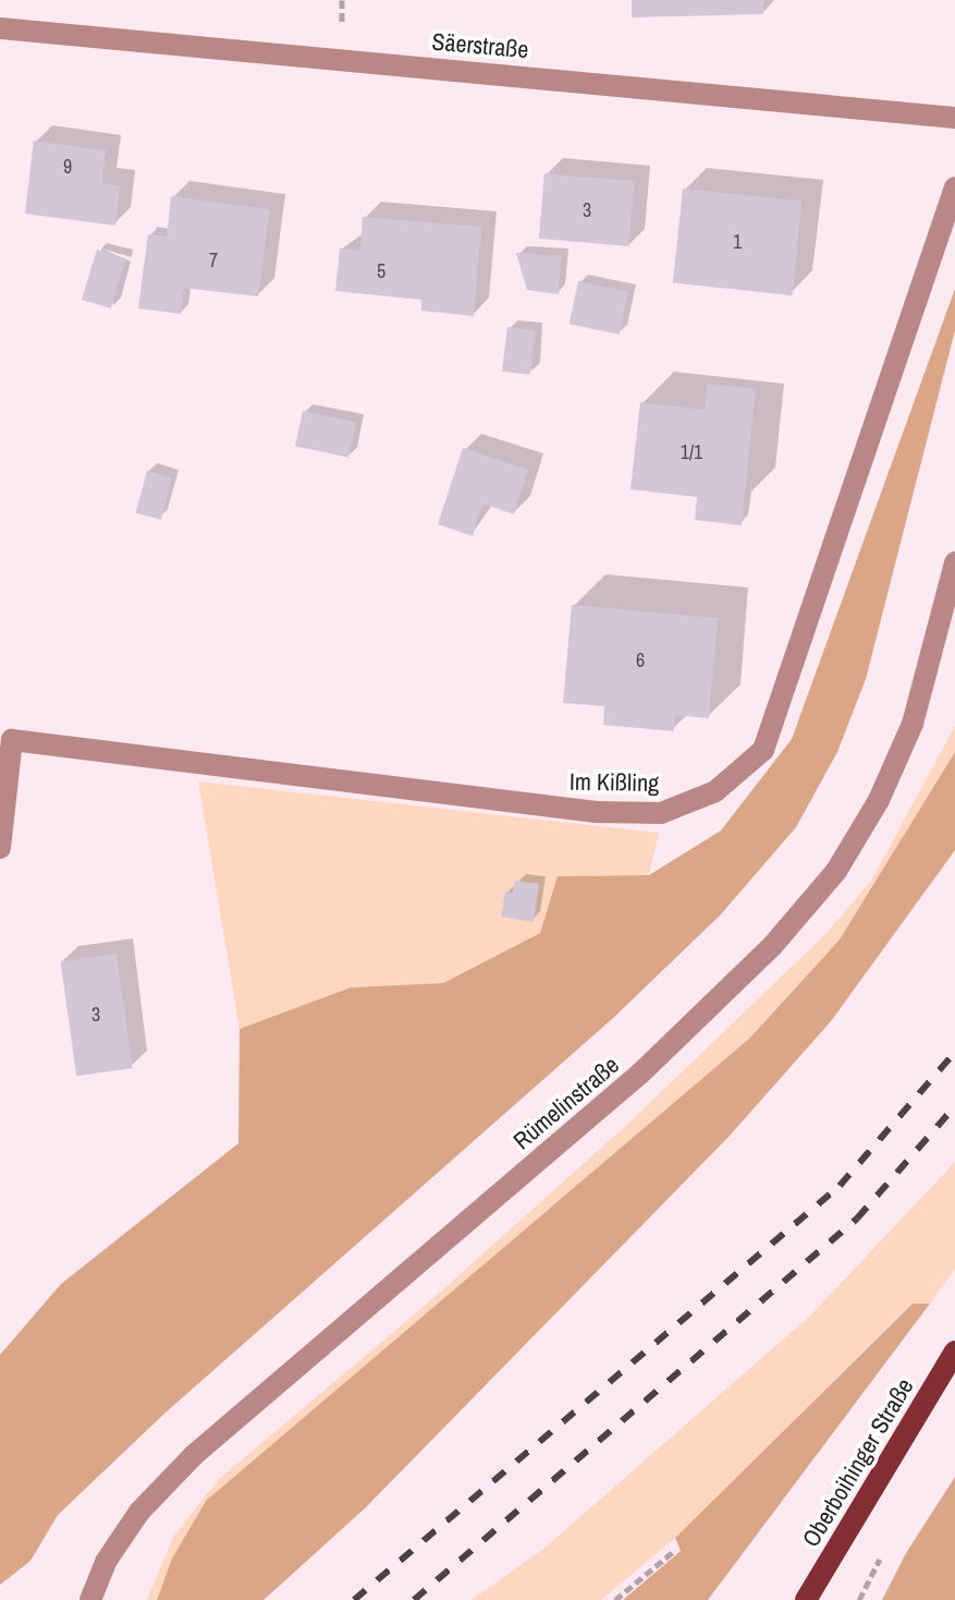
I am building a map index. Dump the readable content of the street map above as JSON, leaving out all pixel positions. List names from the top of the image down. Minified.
{"streets":{"main road":["Oberboihinger Straße"],"street":["Säerstraße","Im Kißling","Rümelinstraße"]},"house_numbers":["9","3","1","7","5","1/1","6","3"]}
